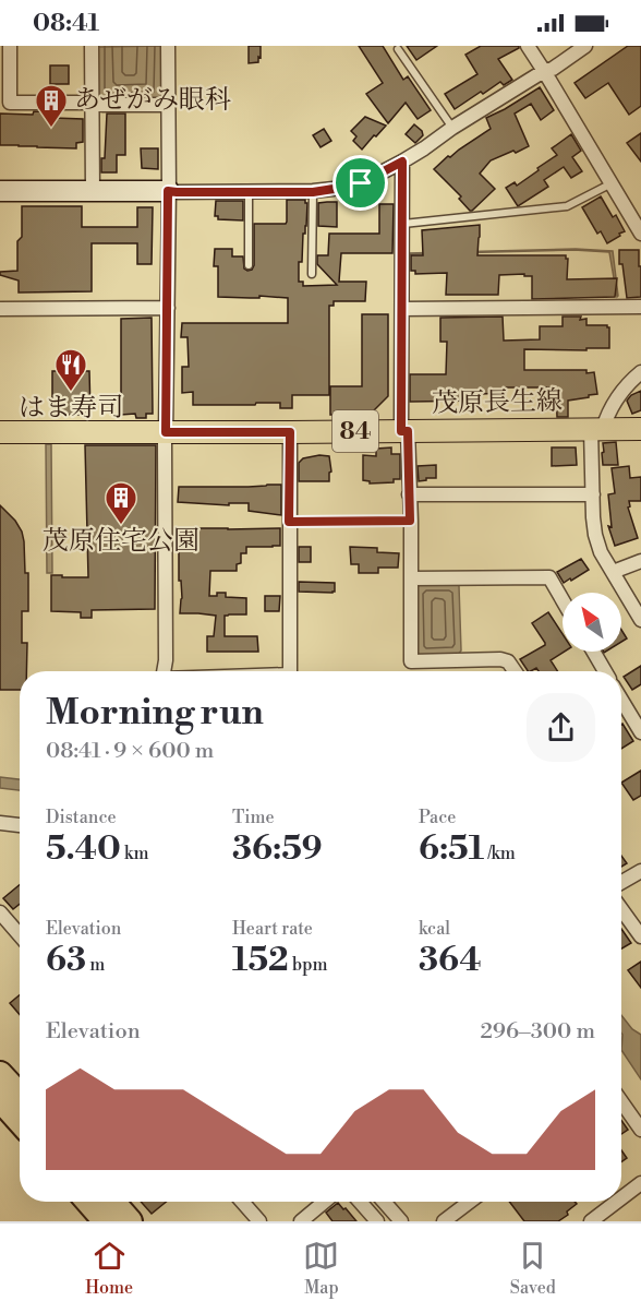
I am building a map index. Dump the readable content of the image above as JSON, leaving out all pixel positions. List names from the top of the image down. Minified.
{"streets":{"main road":["茂原長生線","84"]},"places":{"building":["あぜがみ眼科","茂原住宅公園"],"restaurant":["はま寿司"]},"north":"top left","page":{"status":"08:41","heading":["Morning run","08:41 · 9 × 600 m"],"stats":[["Distance","5.40 km"],["Time","36:59"],["Pace","6:51 /km"],["Elevation","63 m"],["Heart rate","152 bpm"],["kcal","364"]],"chart":["Elevation","296–300 m"],"tabs":["Home","Map","Saved"]}}
